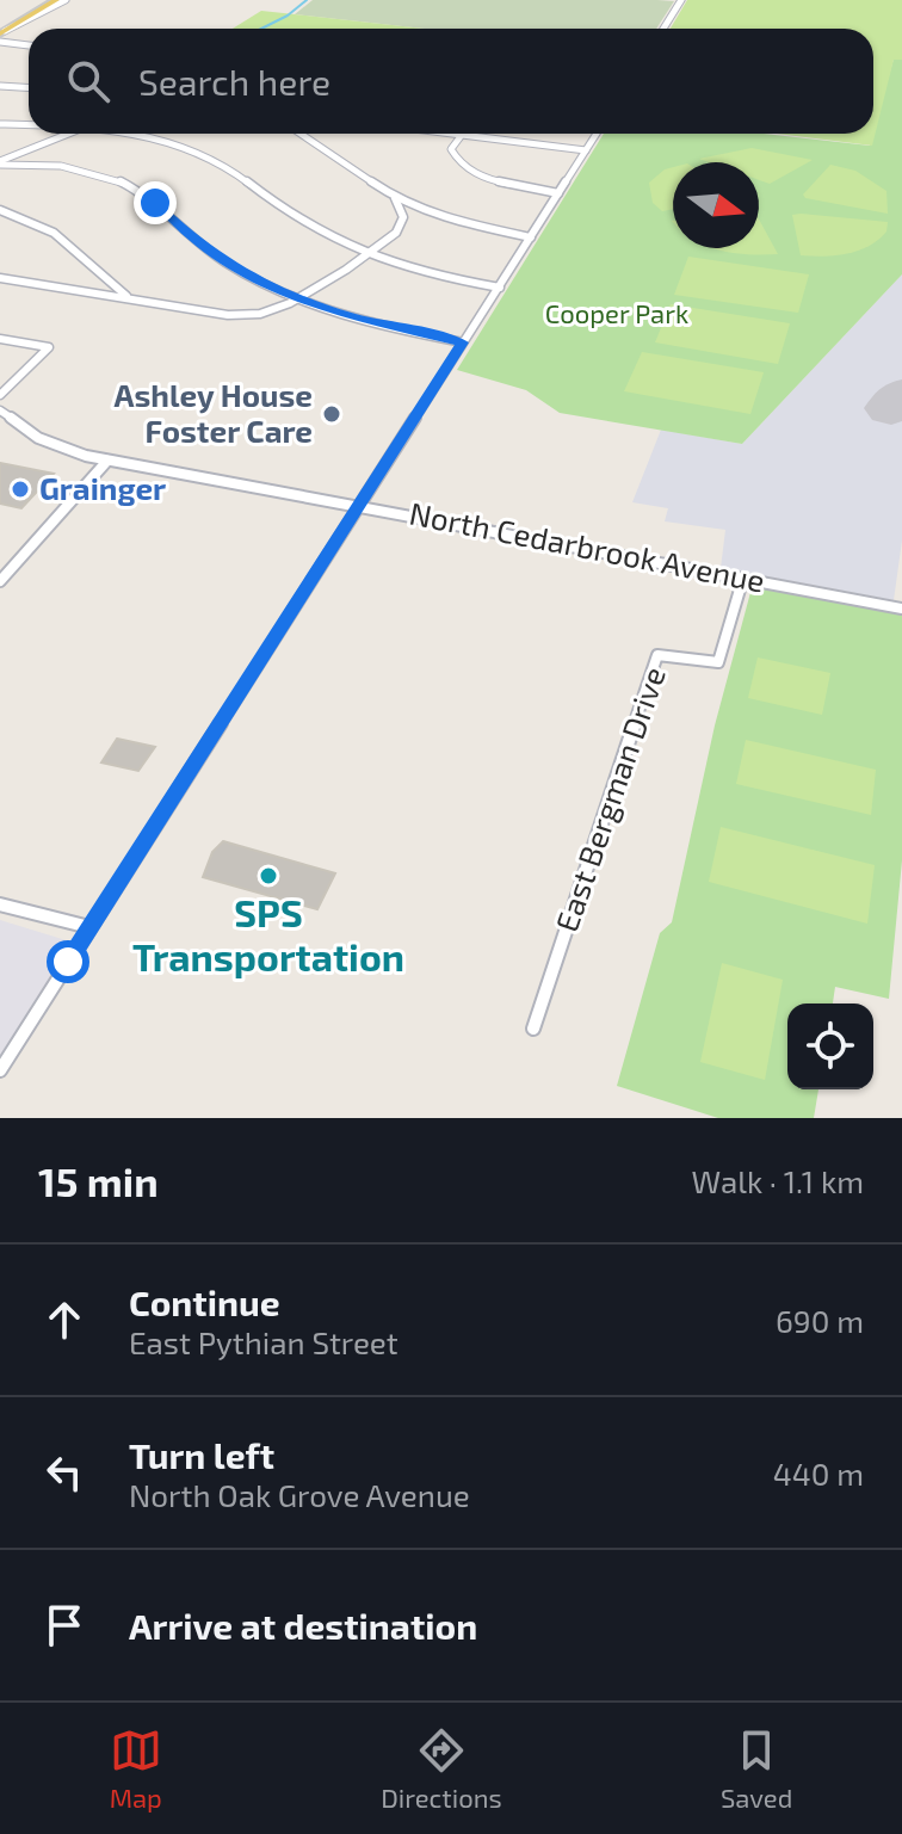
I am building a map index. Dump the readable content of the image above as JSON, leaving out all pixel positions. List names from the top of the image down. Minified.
{"streets":{"street":["North Cedarbrook Avenue","East Bergman Drive"]},"crossings":[["North Cedarbrook Avenue","East Bergman Drive"]],"parks":["Cooper Park"],"places":["Ashley House Foster Care","Grainger","SPS Transportation"],"north":"right","page":{"search":"Search here","heading":["15 min","Walk · 1.1 km"],"list":[["Continue","East Pythian Street","690 m"],["Turn left","North Oak Grove Avenue","440 m"],"Arrive at destination"],"nav":["Map","Directions","Saved"]}}
